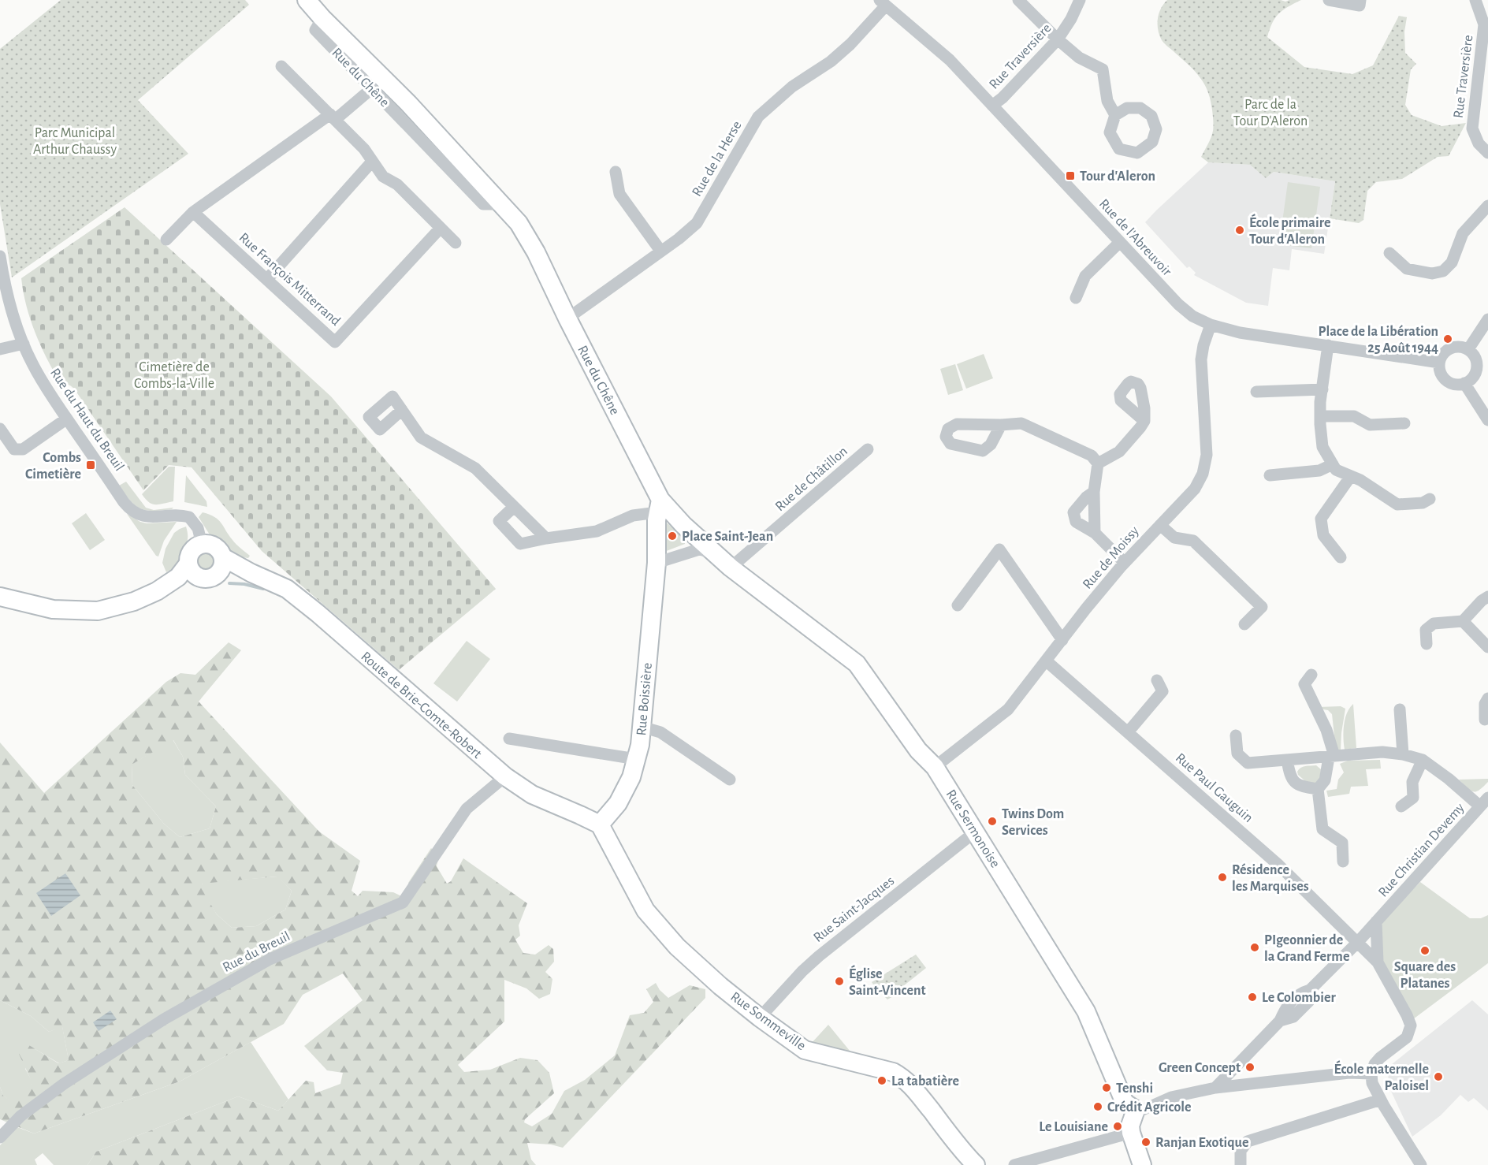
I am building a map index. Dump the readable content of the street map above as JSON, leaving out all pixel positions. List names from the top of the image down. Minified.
{"streets":{"street":["Rue Traversière","Rue du Chêne","Rue de la Herse","Rue de l'Abreuvoir","Rue François Mitterrand","Rue du Haut du Breuil","Rue de Châtillon","Rue de Moissy","Rue Boissière","Route de Brie-Comte-Robert","Rue Paul Gauguin","Rue Sermonoise","Rue Christian Devemy","Rue Saint-Jacques","Rue du Breuil","Rue Sommeville"]},"crossings":[["Rue Traversière","Rue de l'Abreuvoir"],["Rue du Chêne","Rue de la Herse"],["Rue du Chêne","Rue Boissière"],["Rue du Chêne","Rue Sermonoise"],["Rue de la Herse","Rue de l'Abreuvoir"],["Rue de l'Abreuvoir","Rue de Moissy"],["Rue du Haut du Breuil","Route de Brie-Comte-Robert"],["Rue de Châtillon","Rue Sermonoise"],["Rue de Moissy","Rue Paul Gauguin"],["Rue de Moissy","Rue Sermonoise"],["Rue Boissière","Route de Brie-Comte-Robert"],["Rue Boissière","Rue Sommeville"],["Route de Brie-Comte-Robert","Rue du Breuil"],["Route de Brie-Comte-Robert","Rue Sommeville"],["Rue Paul Gauguin","Rue Christian Devemy"],["Rue Sermonoise","Rue Saint-Jacques"],["Rue Saint-Jacques","Rue Sommeville"]],"parks":["Parc de la Tour D'Aleron","Parc Municipal Arthur Chaussy","Cimetière de Combs-la-Ville"],"places":{"transit":["Tour d'Aleron","Combs Cimetière"],"other":["École primaire Tour d'Aleron","Place de la Libération 25 Août 1944","Place Saint-Jean","Twins Dom Services","Résidence les Marquises","PIgeonnier de la Grand Ferme","Square des Platanes","Église Saint-Vincent","Le Colombier","Green Concept","École maternelle Paloisel","La tabatière","Tenshi","Crédit Agricole","Le Louisiane","Ranjan Exotique"]}}
